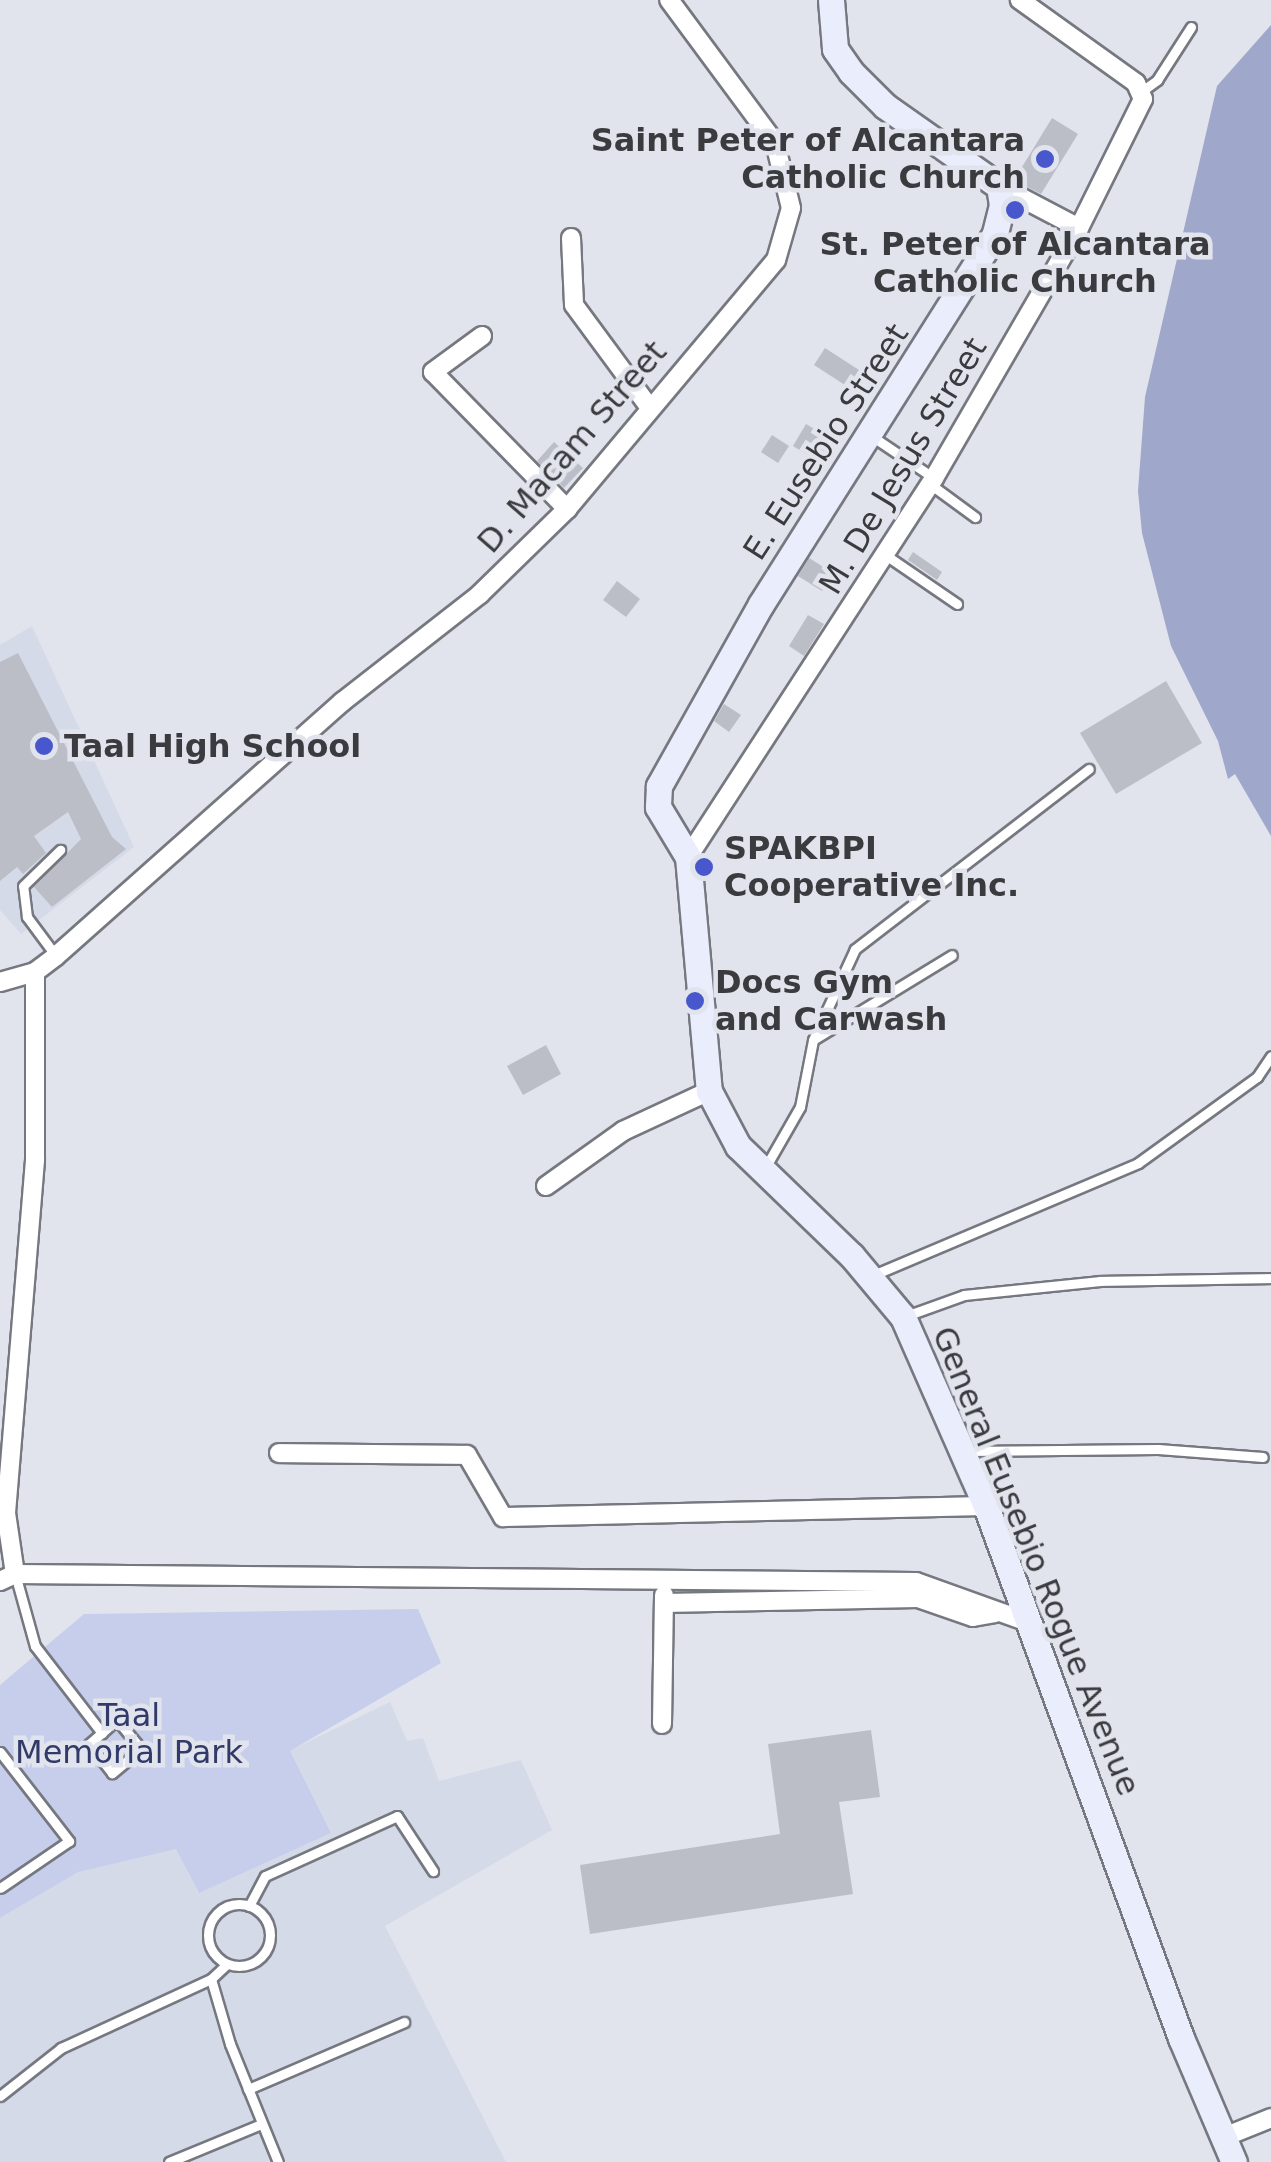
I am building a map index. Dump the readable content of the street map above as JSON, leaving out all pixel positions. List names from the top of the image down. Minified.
{"streets":{"main road":["E. Eusebio Street","General Eusebio Rogue Avenue"],"street":["D. Macam Street","M. De Jesus Street"]},"crossings":[["E. Eusebio Street","M. De Jesus Street"],["E. Eusebio Street","General Eusebio Rogue Avenue"],["M. De Jesus Street","General Eusebio Rogue Avenue"]],"parks":["Taal Memorial Park"],"places":["Saint Peter of Alcantara Catholic Church","St. Peter of Alcantara Catholic Church","Taal High School","SPAKBPI Cooperative Inc.","Docs Gym and Carwash"]}
